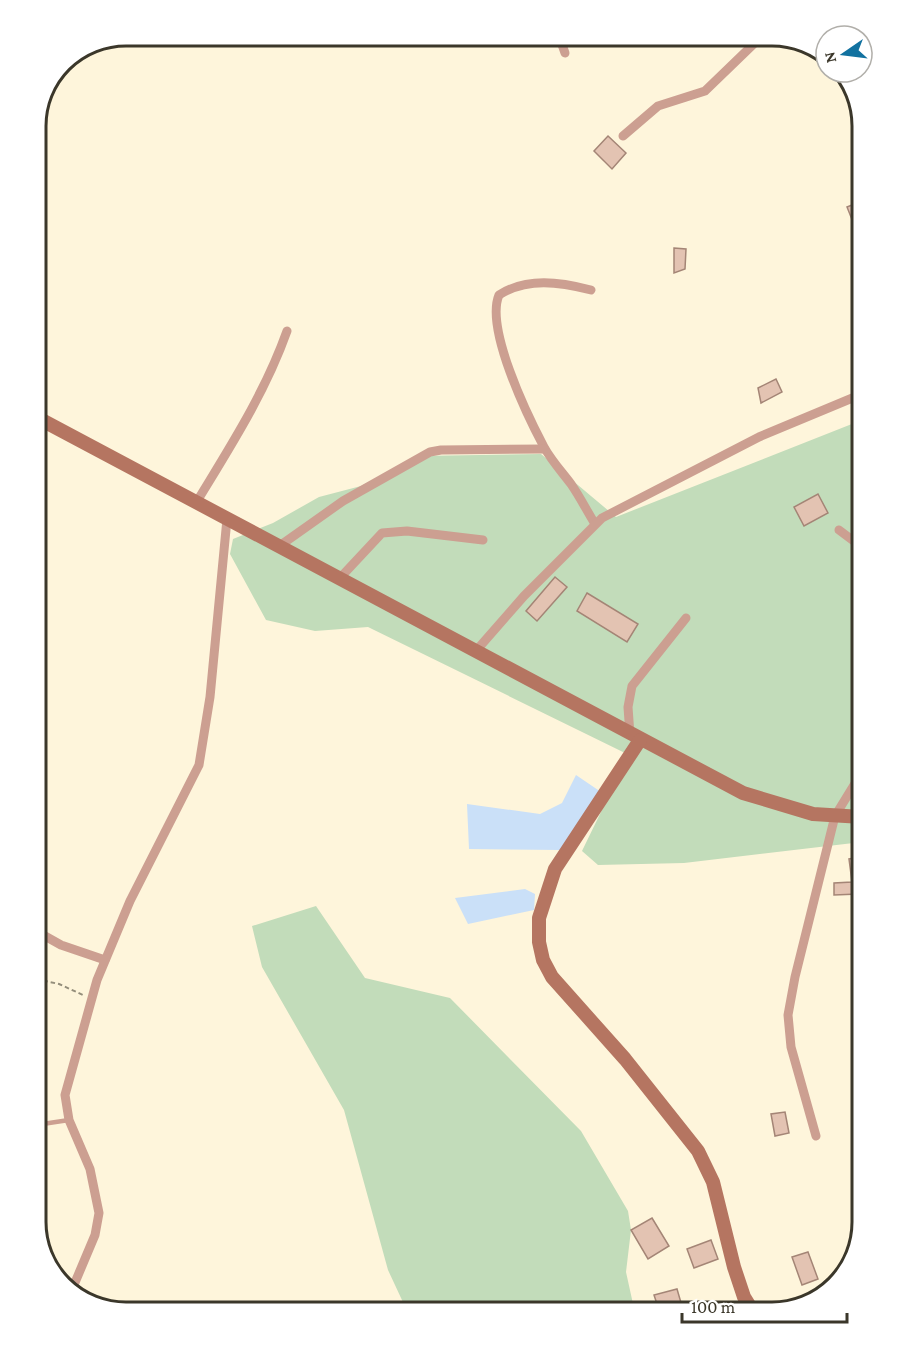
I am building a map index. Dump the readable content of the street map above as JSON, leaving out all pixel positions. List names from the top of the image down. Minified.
{"scale_bar":"100 m","north":"left"}
